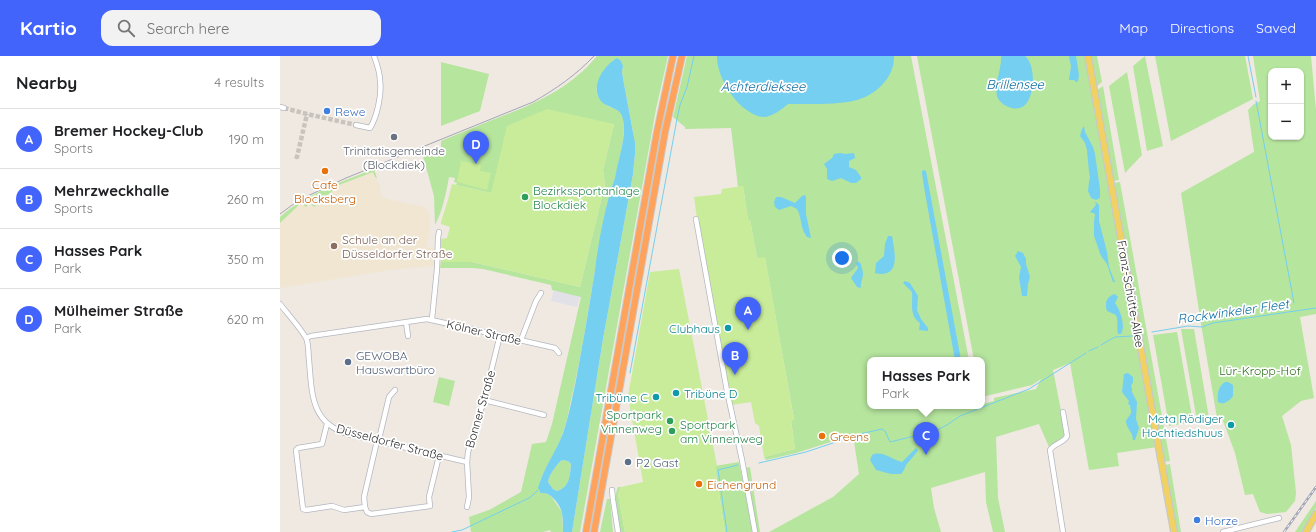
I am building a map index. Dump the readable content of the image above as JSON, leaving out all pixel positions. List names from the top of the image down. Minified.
{"streets":{"main road":["Franz-Schütte-Allee"],"street":["Kölner Straße","Bonner Straße","Düsseldorfer Straße"]},"crossings":[["Kölner Straße","Bonner Straße"],["Kölner Straße","Düsseldorfer Straße"],["Bonner Straße","Düsseldorfer Straße"]],"water":["Brillensee","Achterdieksee","Rockwinkeler Fleet"],"parks":["Lür-Kropp-Hof"],"places":["Rewe","Trinitatisgemeinde (Blockdiek)","Cafe Blocksberg","Bezirkssportanlage Blockdiek","Schule an der Düsseldorfer Straße","Clubhaus","GEWOBA Hauswartbüro","Tribüne D","Tribüne C","Sportpark Vinnenweg","Meta Rödiger Hochtiedshuus","Sportpark am Vinnenweg","Greens","P2 Gast","Eichengrund","Horze"],"page":{"header":"Kartio","search":"Search here","nav":["Map","Directions","Saved"],"heading":["Nearby","4 results"],"map_buttons":["+","−"],"list":[{"mark":"A","name":"Bremer Hockey-Club","note":"Sports","value":"190 m"},{"mark":"B","name":"Mehrzweckhalle","note":"Sports","value":"260 m"},{"mark":"C","name":"Hasses Park","note":"Park","value":"350 m"},{"mark":"D","name":"Mülheimer Straße","note":"Park","value":"620 m"}],"pins":["D","A","B","C"],"popup":["Hasses Park","Park"]}}
